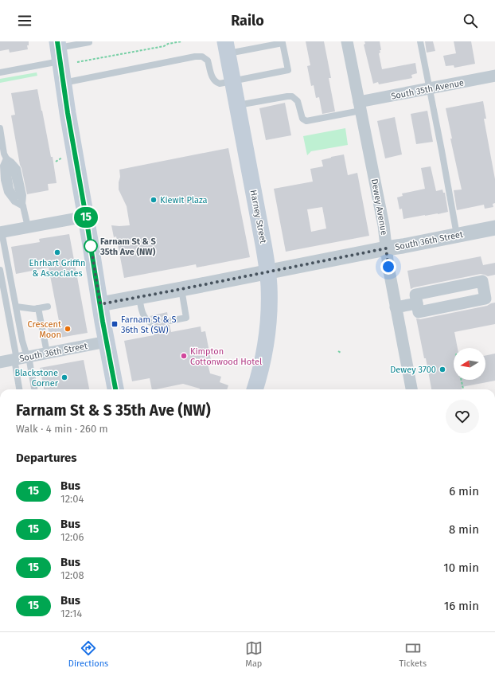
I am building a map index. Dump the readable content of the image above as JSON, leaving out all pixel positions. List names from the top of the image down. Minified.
{"streets":{"main road":["Harney Street"],"street":["South 35th Avenue","Dewey Avenue","South 36th Street"]},"crossings":[["South 35th Avenue","Dewey Avenue"],["Dewey Avenue","South 36th Street"],["Harney Street","South 36th Street"]],"places":{"other":["Kiewit Plaza","Farnam St & S 35th Ave (NW)","Ehrhart Griffin & Associates","Crescent Moon","Kimpton Cottonwood Hotel","Dewey 3700","Blackstone Corner"],"transit":["Farnam St & S 36th St (SW)"]},"lines":["bus line 15"],"north":"left","page":{"header":"Railo","on_map":"15","heading":[["Farnam St & S 35th Ave (NW)","Walk · 4 min · 260 m"],"Departures"],"list":[{"mark":"15","name":"Bus","note":"12:04","value":"6 min"},{"mark":"15","name":"Bus","note":"12:06","value":"8 min"},{"mark":"15","name":"Bus","note":"12:08","value":"10 min"},{"mark":"15","name":"Bus","note":"12:14","value":"16 min"}],"tabs":["Directions","Map","Tickets"]}}
